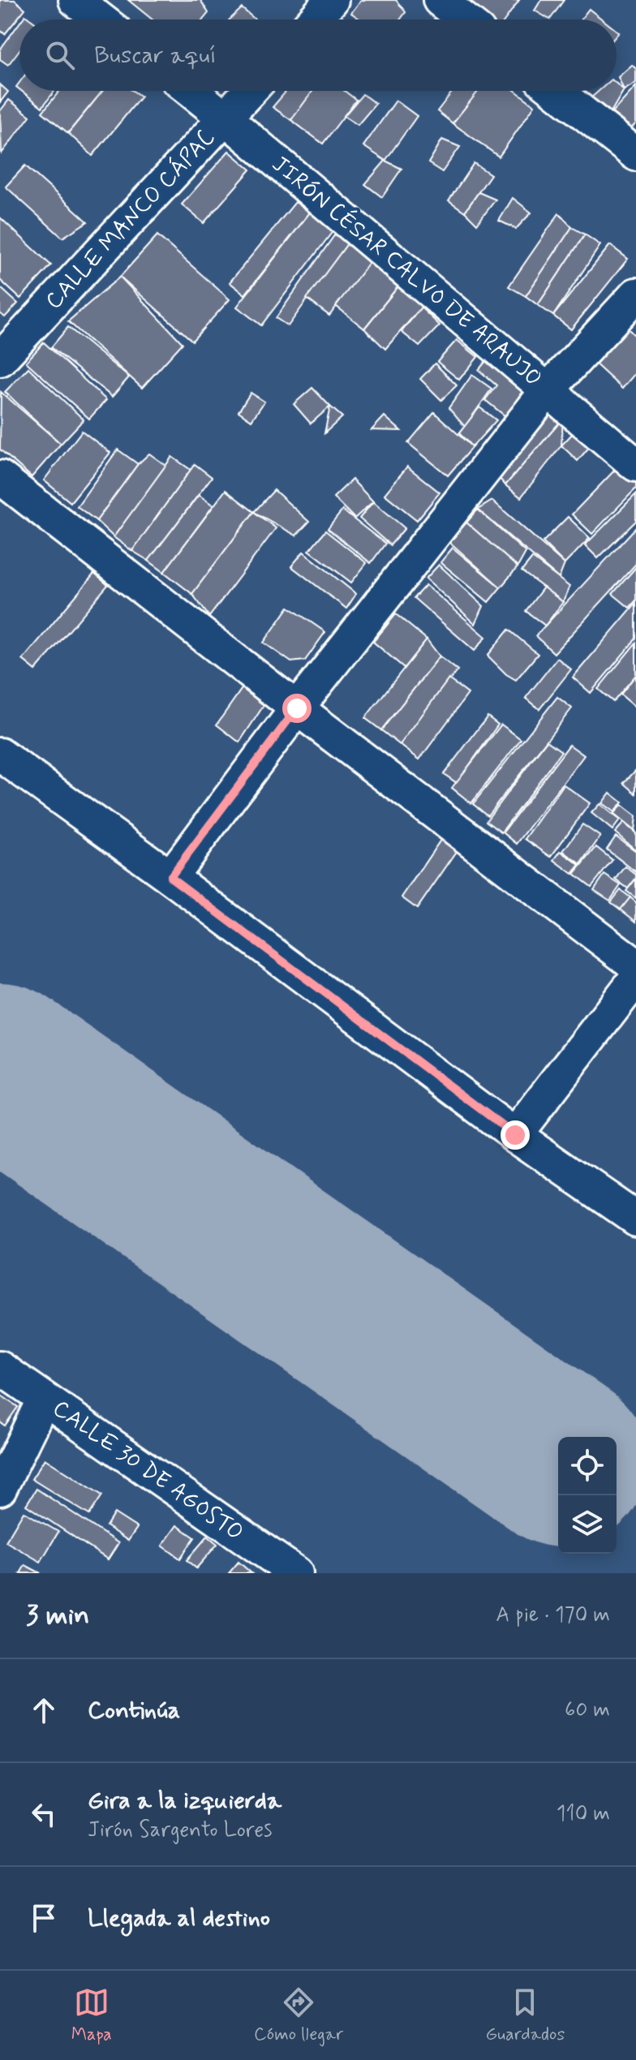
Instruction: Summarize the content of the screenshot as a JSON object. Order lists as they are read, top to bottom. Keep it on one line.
{"streets":{"street":["CALLE MANCO CÁPAC","JIRÓN CÉSAR CALVO DE ARAUJO","CALLE 30 DE AGOSTO"]},"crossings":[["CALLE MANCO CÁPAC","JIRÓN CÉSAR CALVO DE ARAUJO"]],"page":{"search":"Buscar aquí","heading":["3 min","A pie · 170 m"],"list":[["Continúa","60 m"],["Gira a la izquierda","Jirón Sargento Lores","110 m"],"Llegada al destino"],"nav":["Mapa","Cómo llegar","Guardados"]}}
